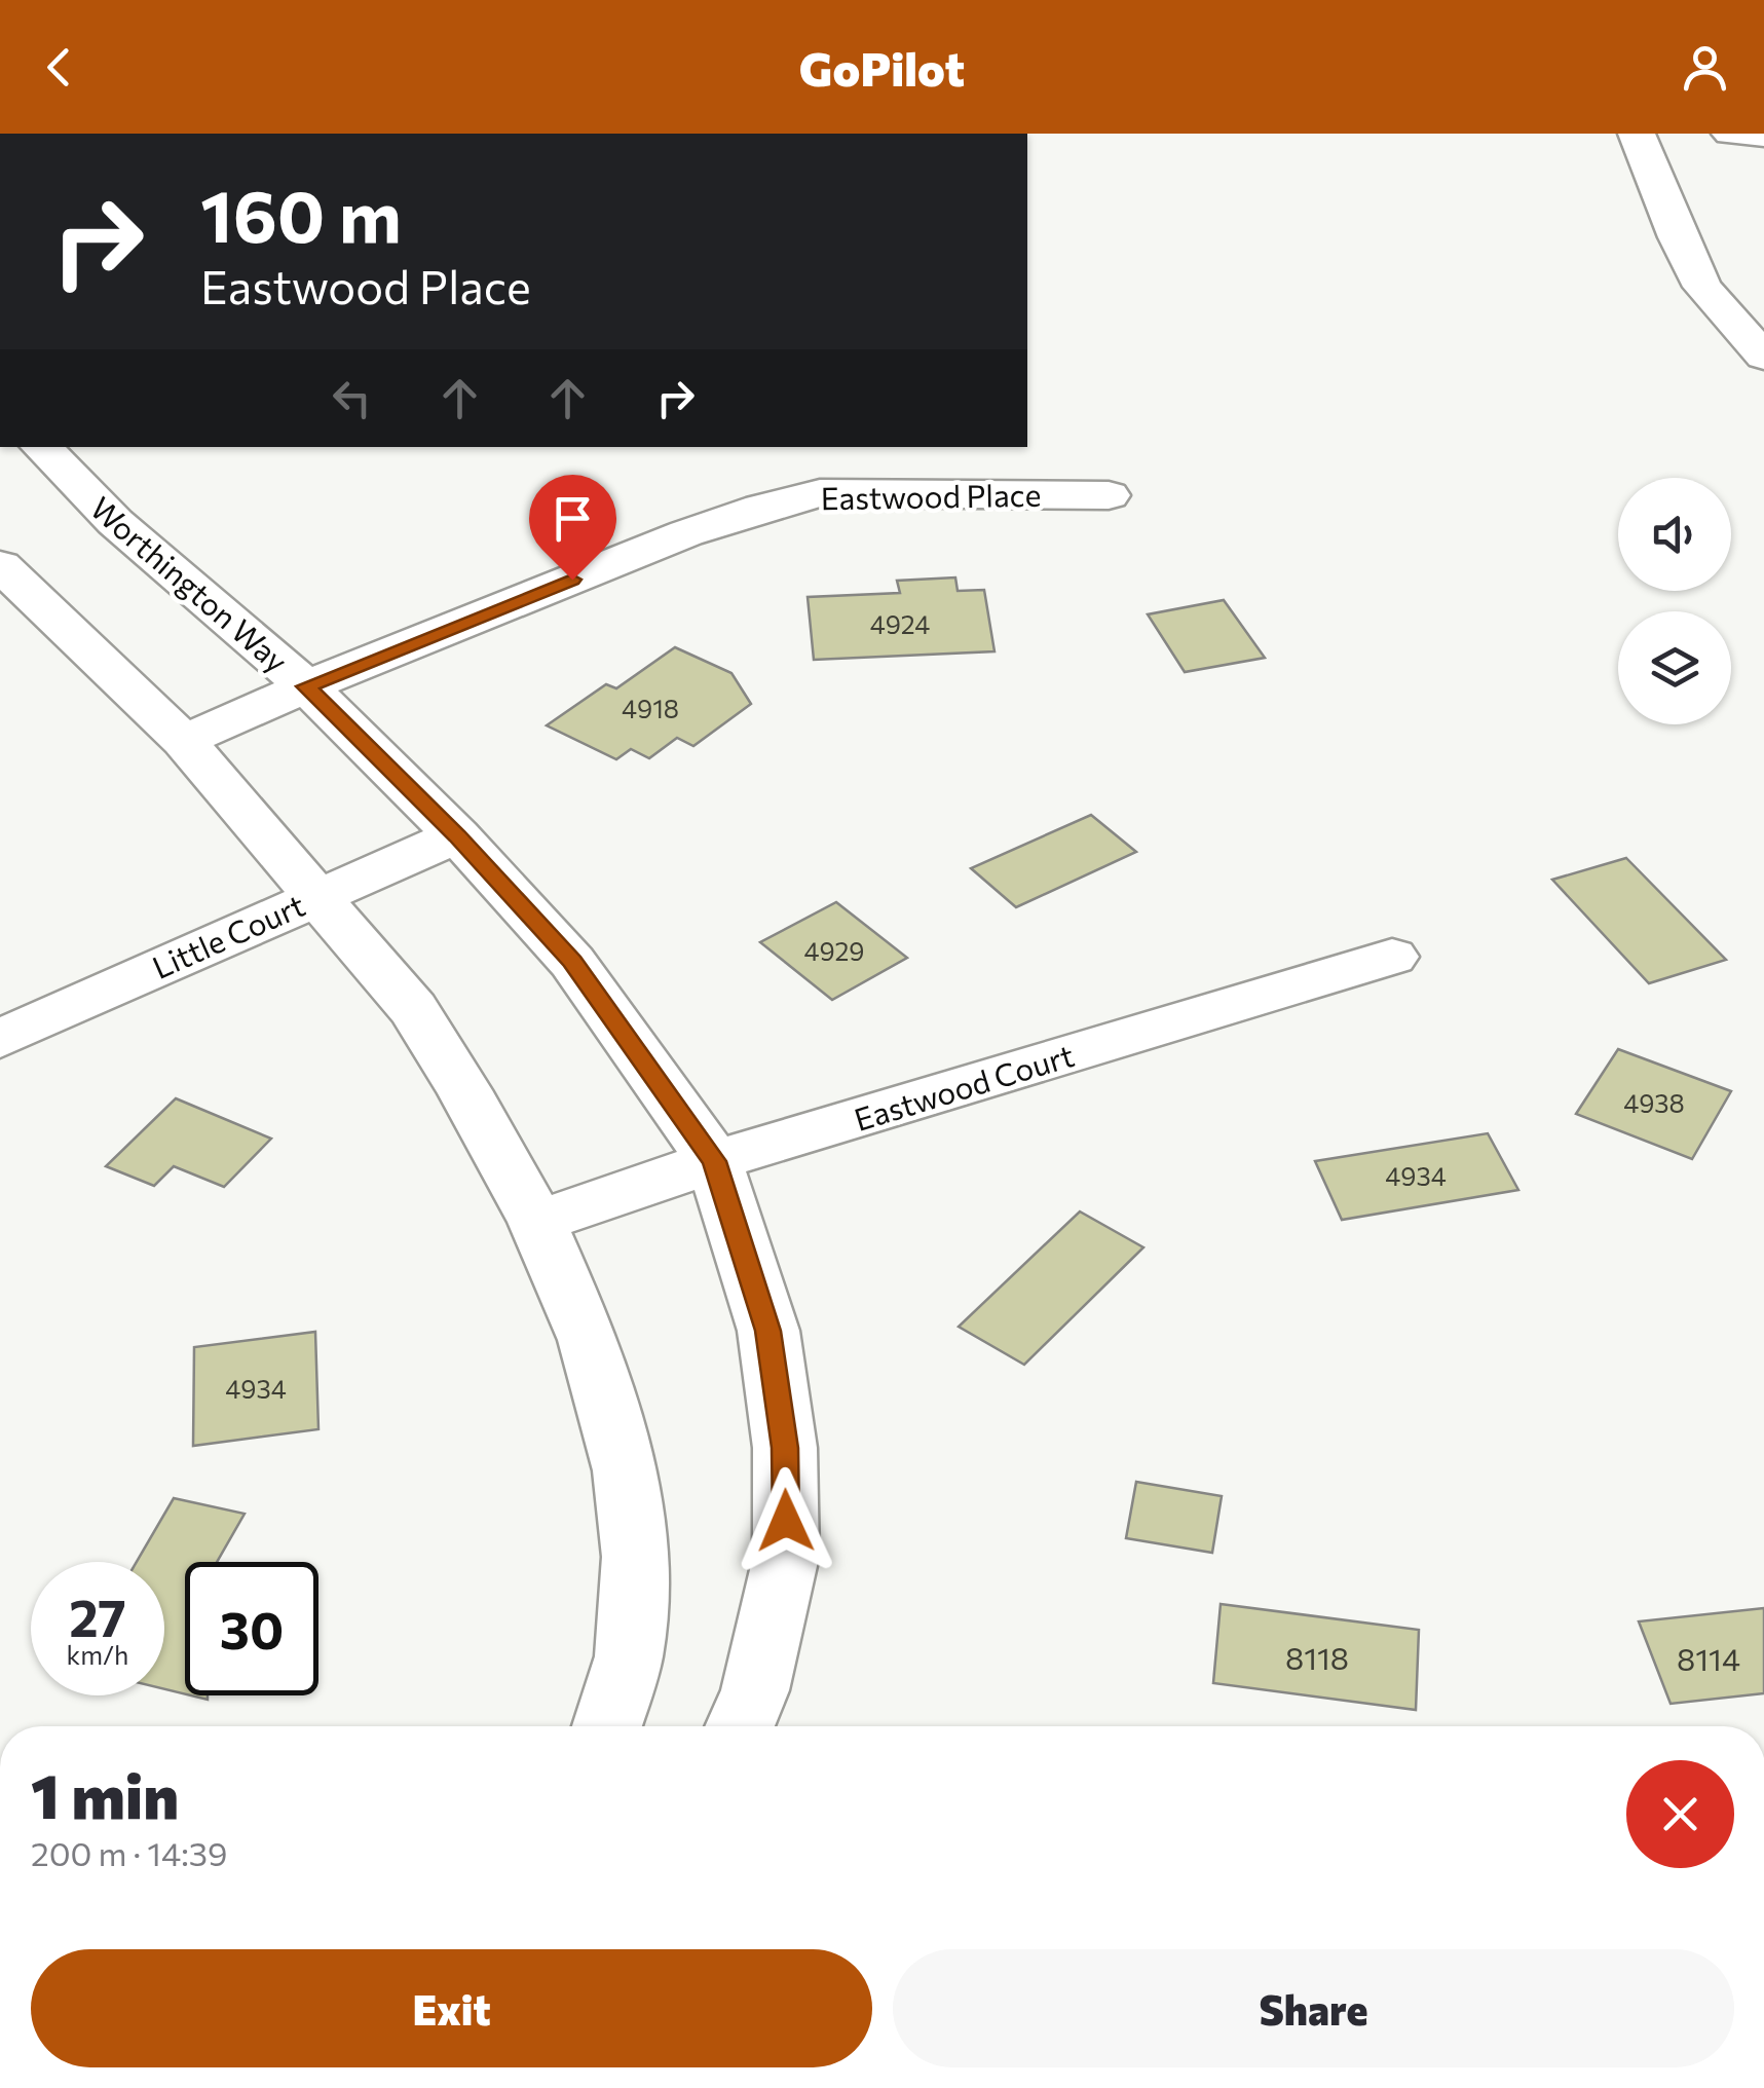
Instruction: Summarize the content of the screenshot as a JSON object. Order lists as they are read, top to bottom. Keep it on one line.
{"streets":{"street":["Eastwood Place","Worthington Way","Little Court","Eastwood Court"]},"crossings":[["Eastwood Place","Worthington Way"],["Worthington Way","Little Court"],["Worthington Way","Eastwood Court"]],"house_numbers":["4924","4918","4929","4938","4934","4934","8118","8114"],"page":{"header":"GoPilot","turn":["160 m","Eastwood Place"],"speed":"27 km/h","limit":"30","heading":["1 min","200 m · 14:39"],"buttons":["Exit","Share"]}}
